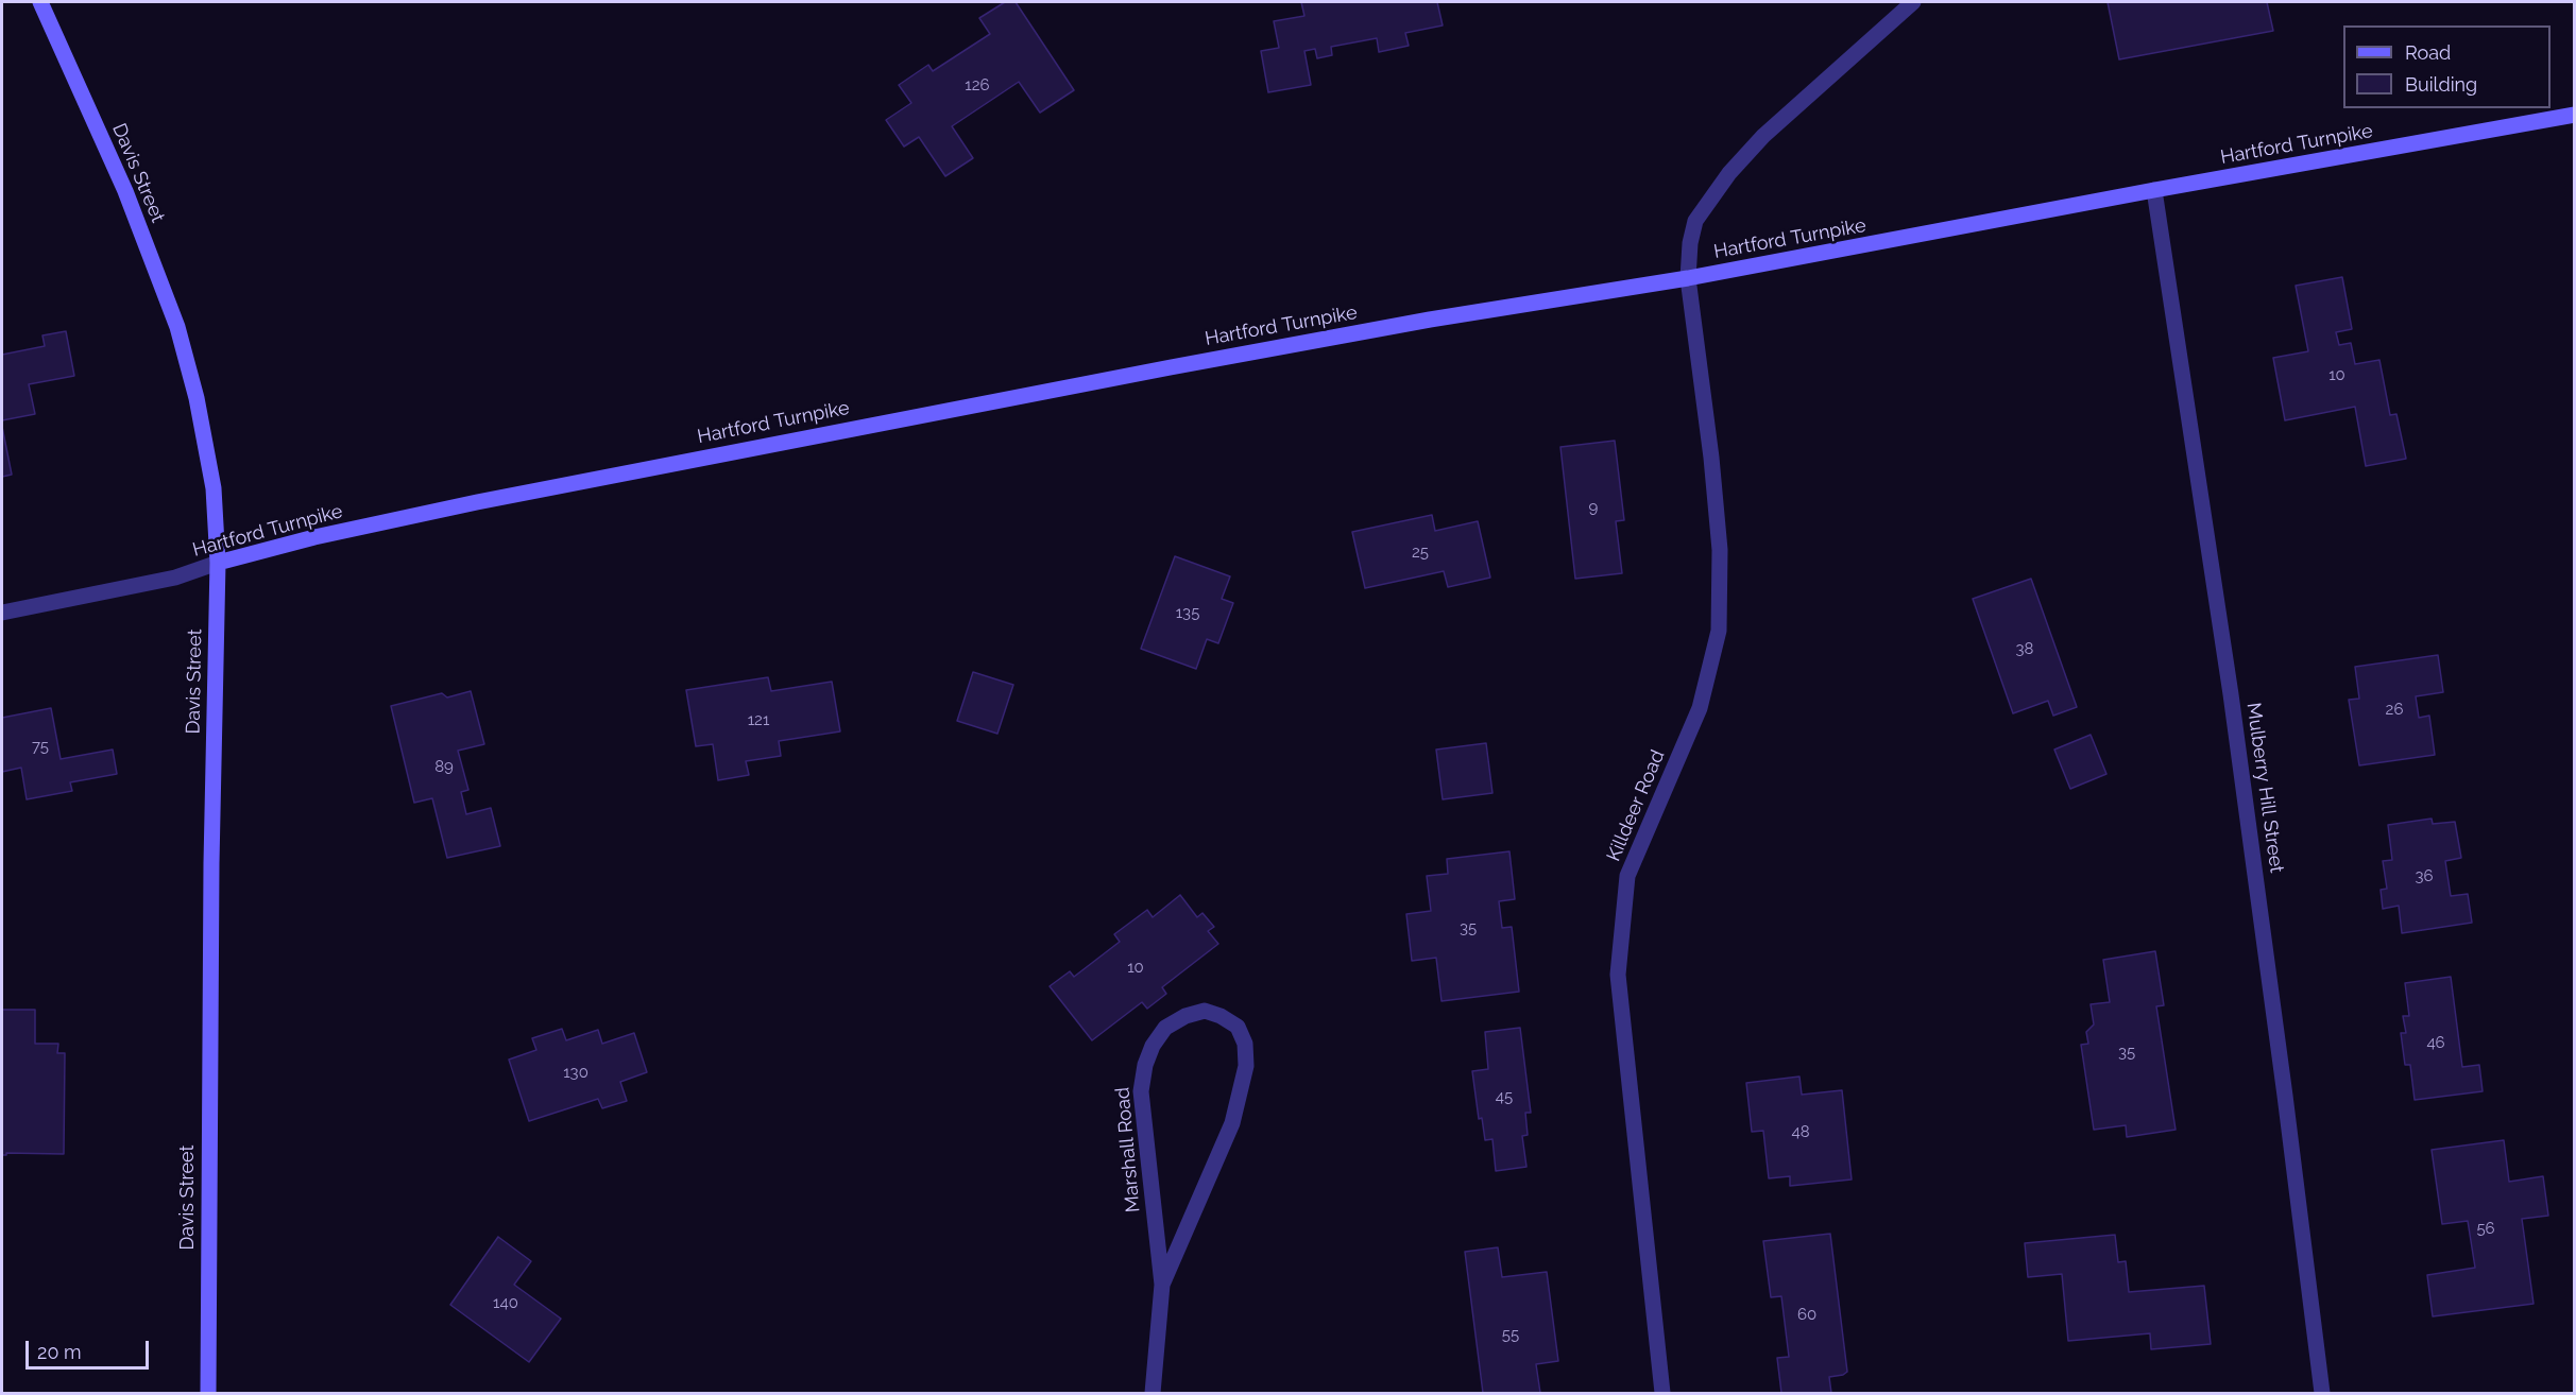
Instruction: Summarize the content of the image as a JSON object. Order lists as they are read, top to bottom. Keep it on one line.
{"streets":{"main road":["Hartford Turnpike","Davis Street"],"street":["Mulberry Hill Street","Killdeer Road","Marshall Road"]},"crossings":[["Hartford Turnpike","Davis Street"],["Hartford Turnpike","Mulberry Hill Street"],["Hartford Turnpike","Killdeer Road"]],"house_numbers":["126","10","9","25","135","38","26","121","75","89","36","35","10","46","35","130","45","48","56","140","60","55"],"legend":["Road","Building"],"scale_bar":"20 m"}
